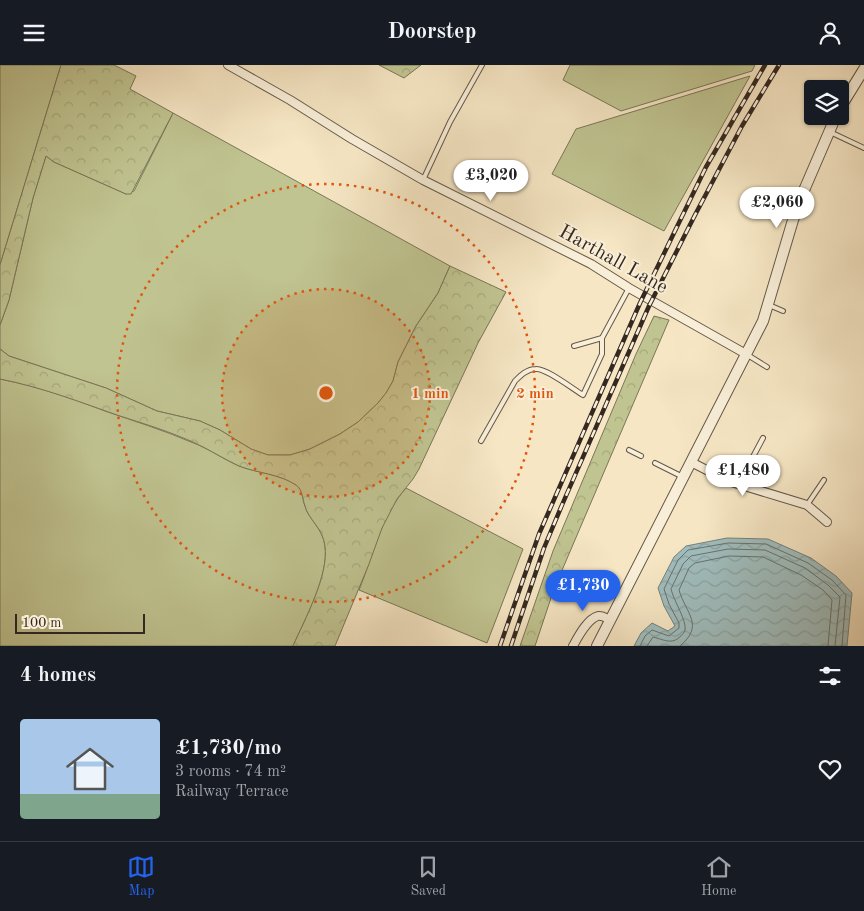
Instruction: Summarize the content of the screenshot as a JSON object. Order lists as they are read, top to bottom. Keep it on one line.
{"streets":{"street":["Harthall Lane"]},"scale_bar":"100 m","page":{"header":"Doorstep","price":["£3,020","£2,060","£1,480","£1,730"],"scale":"100 m","heading":"4 homes","list":[{"name":"£1,730/mo","note":"3 rooms · 74 m² · Railway Terrace"}],"tabs":["Map","Saved","Home"]},"rings":["1 min","2 min"]}
